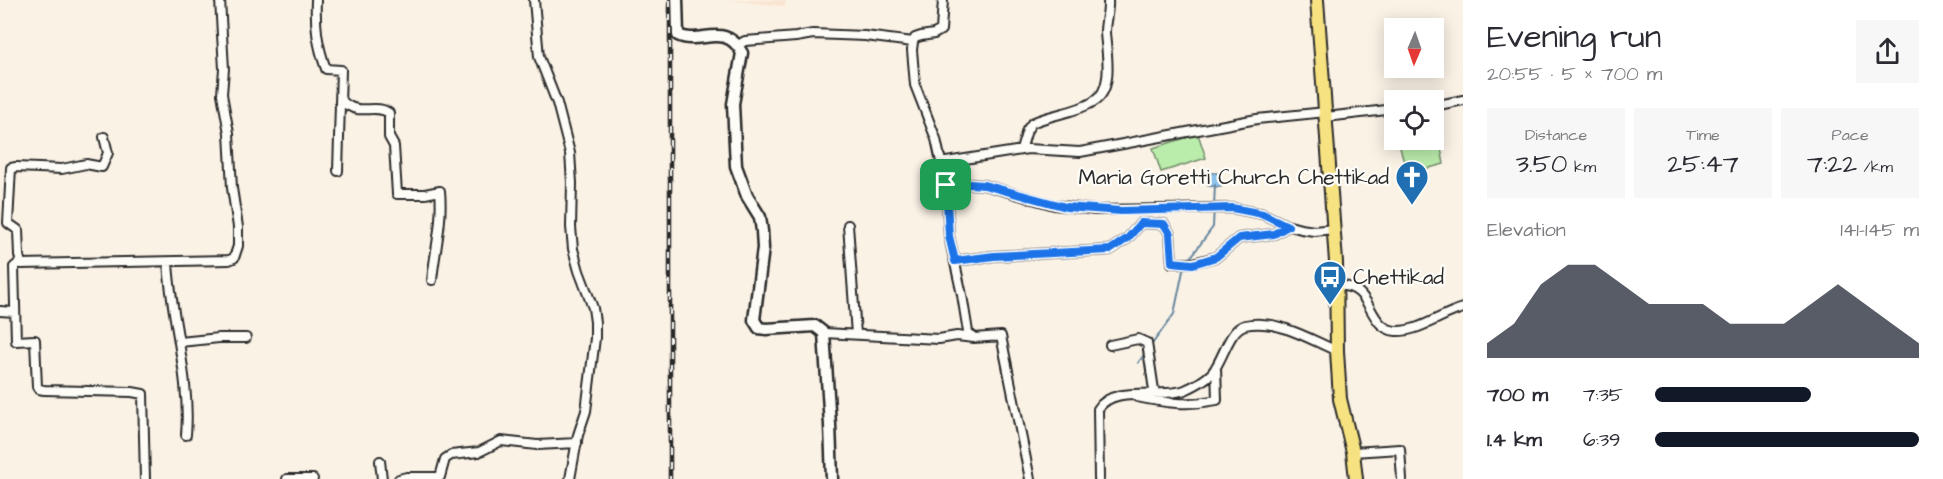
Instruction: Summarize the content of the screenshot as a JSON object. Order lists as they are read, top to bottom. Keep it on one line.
{"places":{"church":["Maria Goretti Church Chettikad"],"bus stop":["Chettikad"]},"north":"bottom","page":{"heading":["Evening run","20:55 · 5 × 700 m"],"stats":[["Distance","3.50 km"],["Time","25:47"],["Pace","7:22 /km"]],"chart":["Elevation","141–145 m"],"list":[{"name":"700 m","note":"7:35"},{"name":"1.4 km","note":"6:39"}]}}
